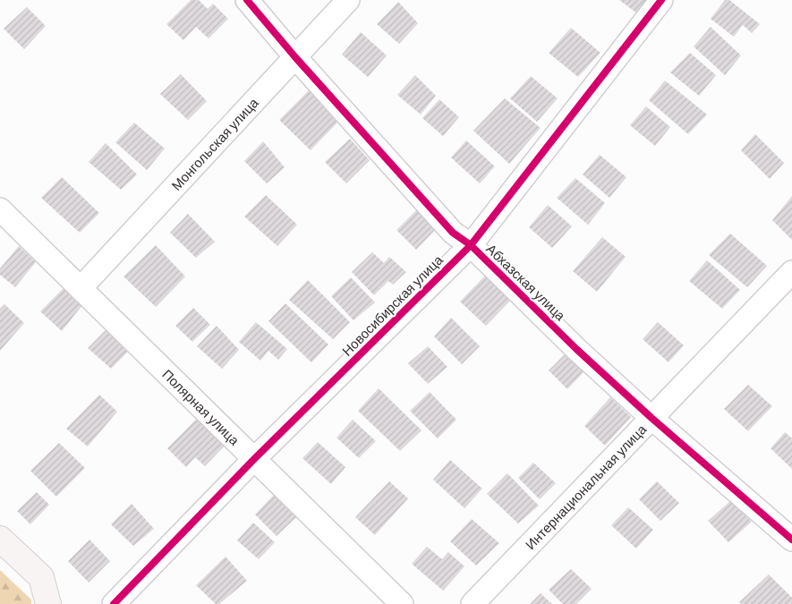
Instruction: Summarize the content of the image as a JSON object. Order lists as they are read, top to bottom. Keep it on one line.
{"streets":{"street":["Монгольская улица","Абхазская улица","Новосибирская улица","Полярная улица","Интернациональная улица"]},"crossings":[["Монгольская улица","Абхазская улица"],["Монгольская улица","Полярная улица"],["Абхазская улица","Новосибирская улица"],["Абхазская улица","Интернациональная улица"],["Новосибирская улица","Полярная улица"]]}
